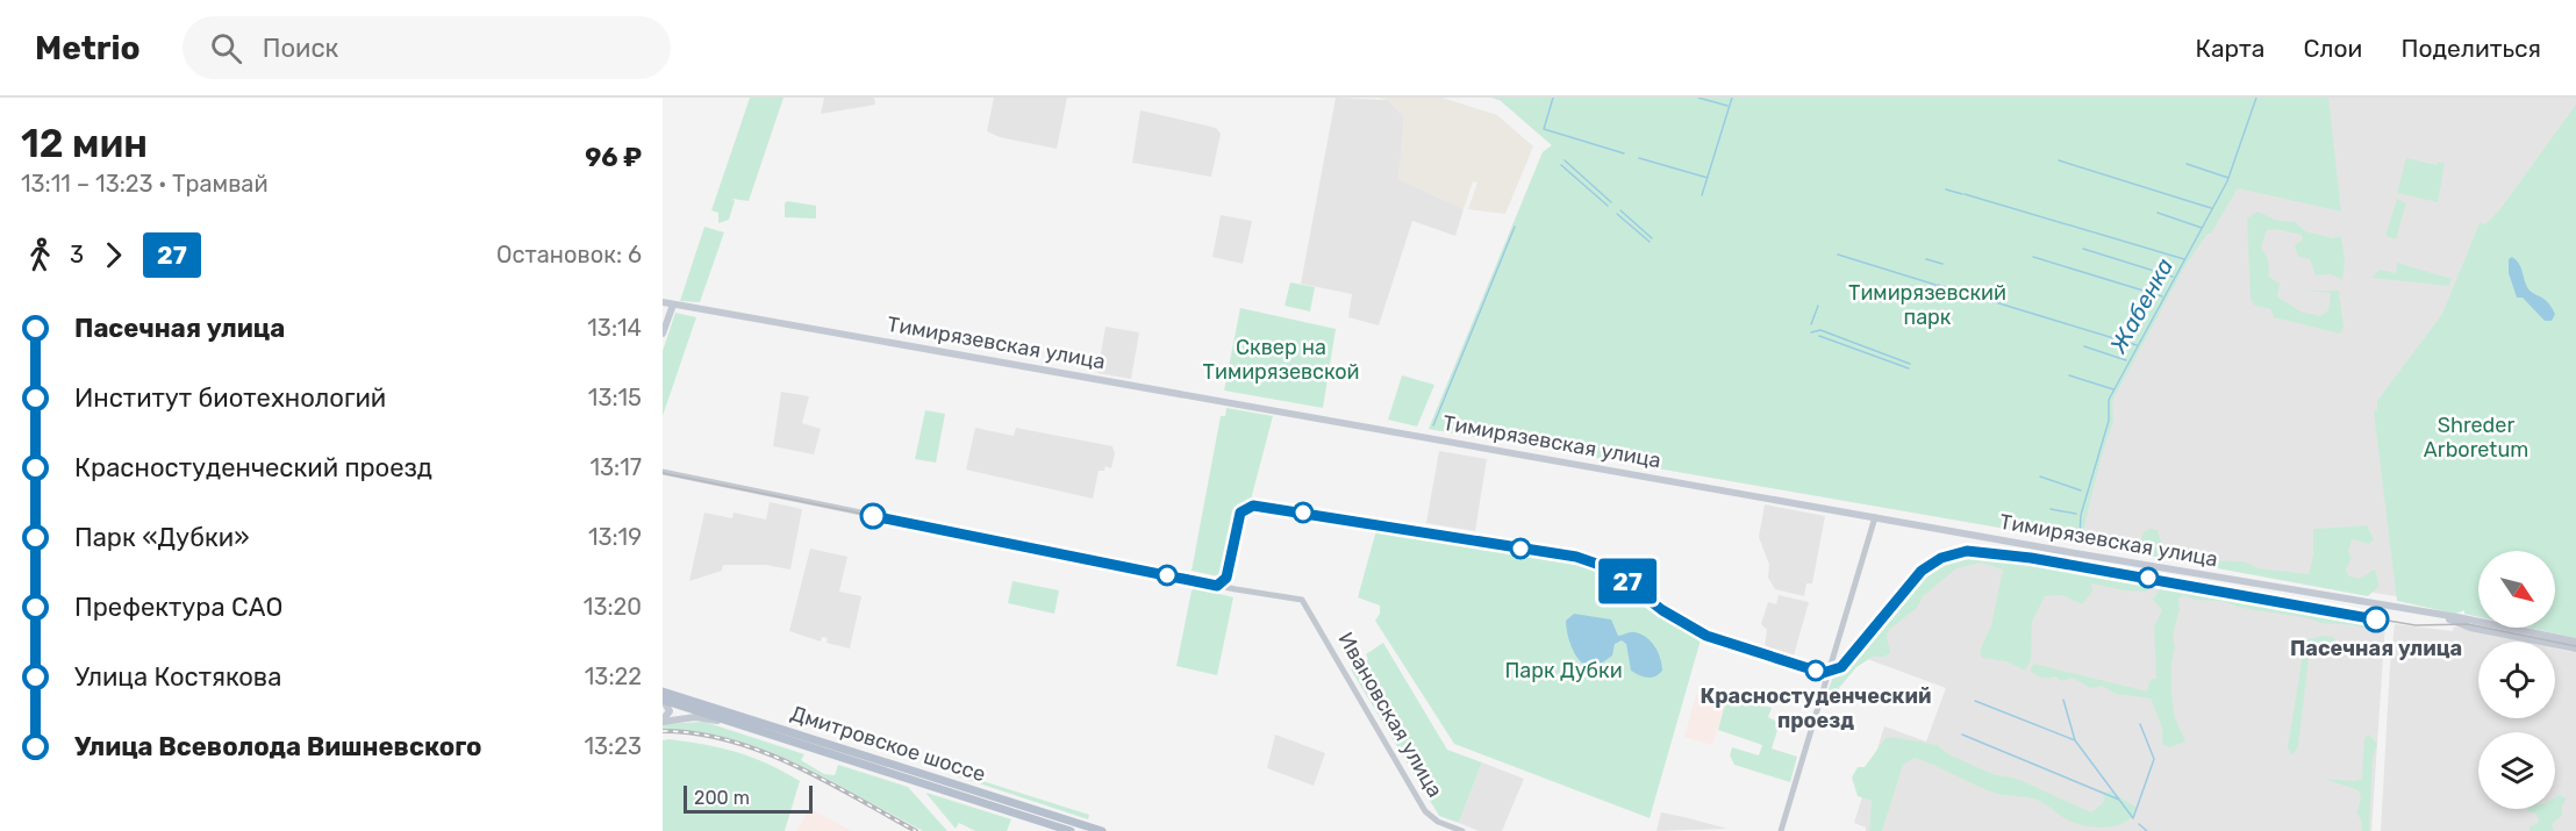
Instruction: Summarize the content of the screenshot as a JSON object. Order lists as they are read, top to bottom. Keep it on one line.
{"streets":{"main road":["Тимирязевская улица","Дмитровское шоссе"],"street":["Ивановская улица"]},"water":["Жабенка"],"parks":["Тимирязевский парк","Сквер на Тимирязевской","Shreder Arboretum","Парк Дубки"],"places":["Пасечная улица","Красностуденческий проезд"],"lines":["tram line 27"],"scale_bar":"200 m","north":"bottom right","page":{"header":"Metrio","search":"Поиск","nav":["Карта","Слои","Поделиться"],"heading":["12 мин","13:11 – 13:23 · Трамвай","96 ₽"],"on_map":"27","legs":["3","27","Остановок: 6"],"list":[{"name":"Пасечная улица","value":"13:14"},{"name":"Институт биотехнологий","value":"13:15"},{"name":"Красностуденческий проезд","value":"13:17"},{"name":"Парк «Дубки»","value":"13:19"},{"name":"Префектура САО","value":"13:20"},{"name":"Улица Костякова","value":"13:22"},{"name":"Улица Всеволода Вишневского","value":"13:23"}],"scale":"200 m"}}
